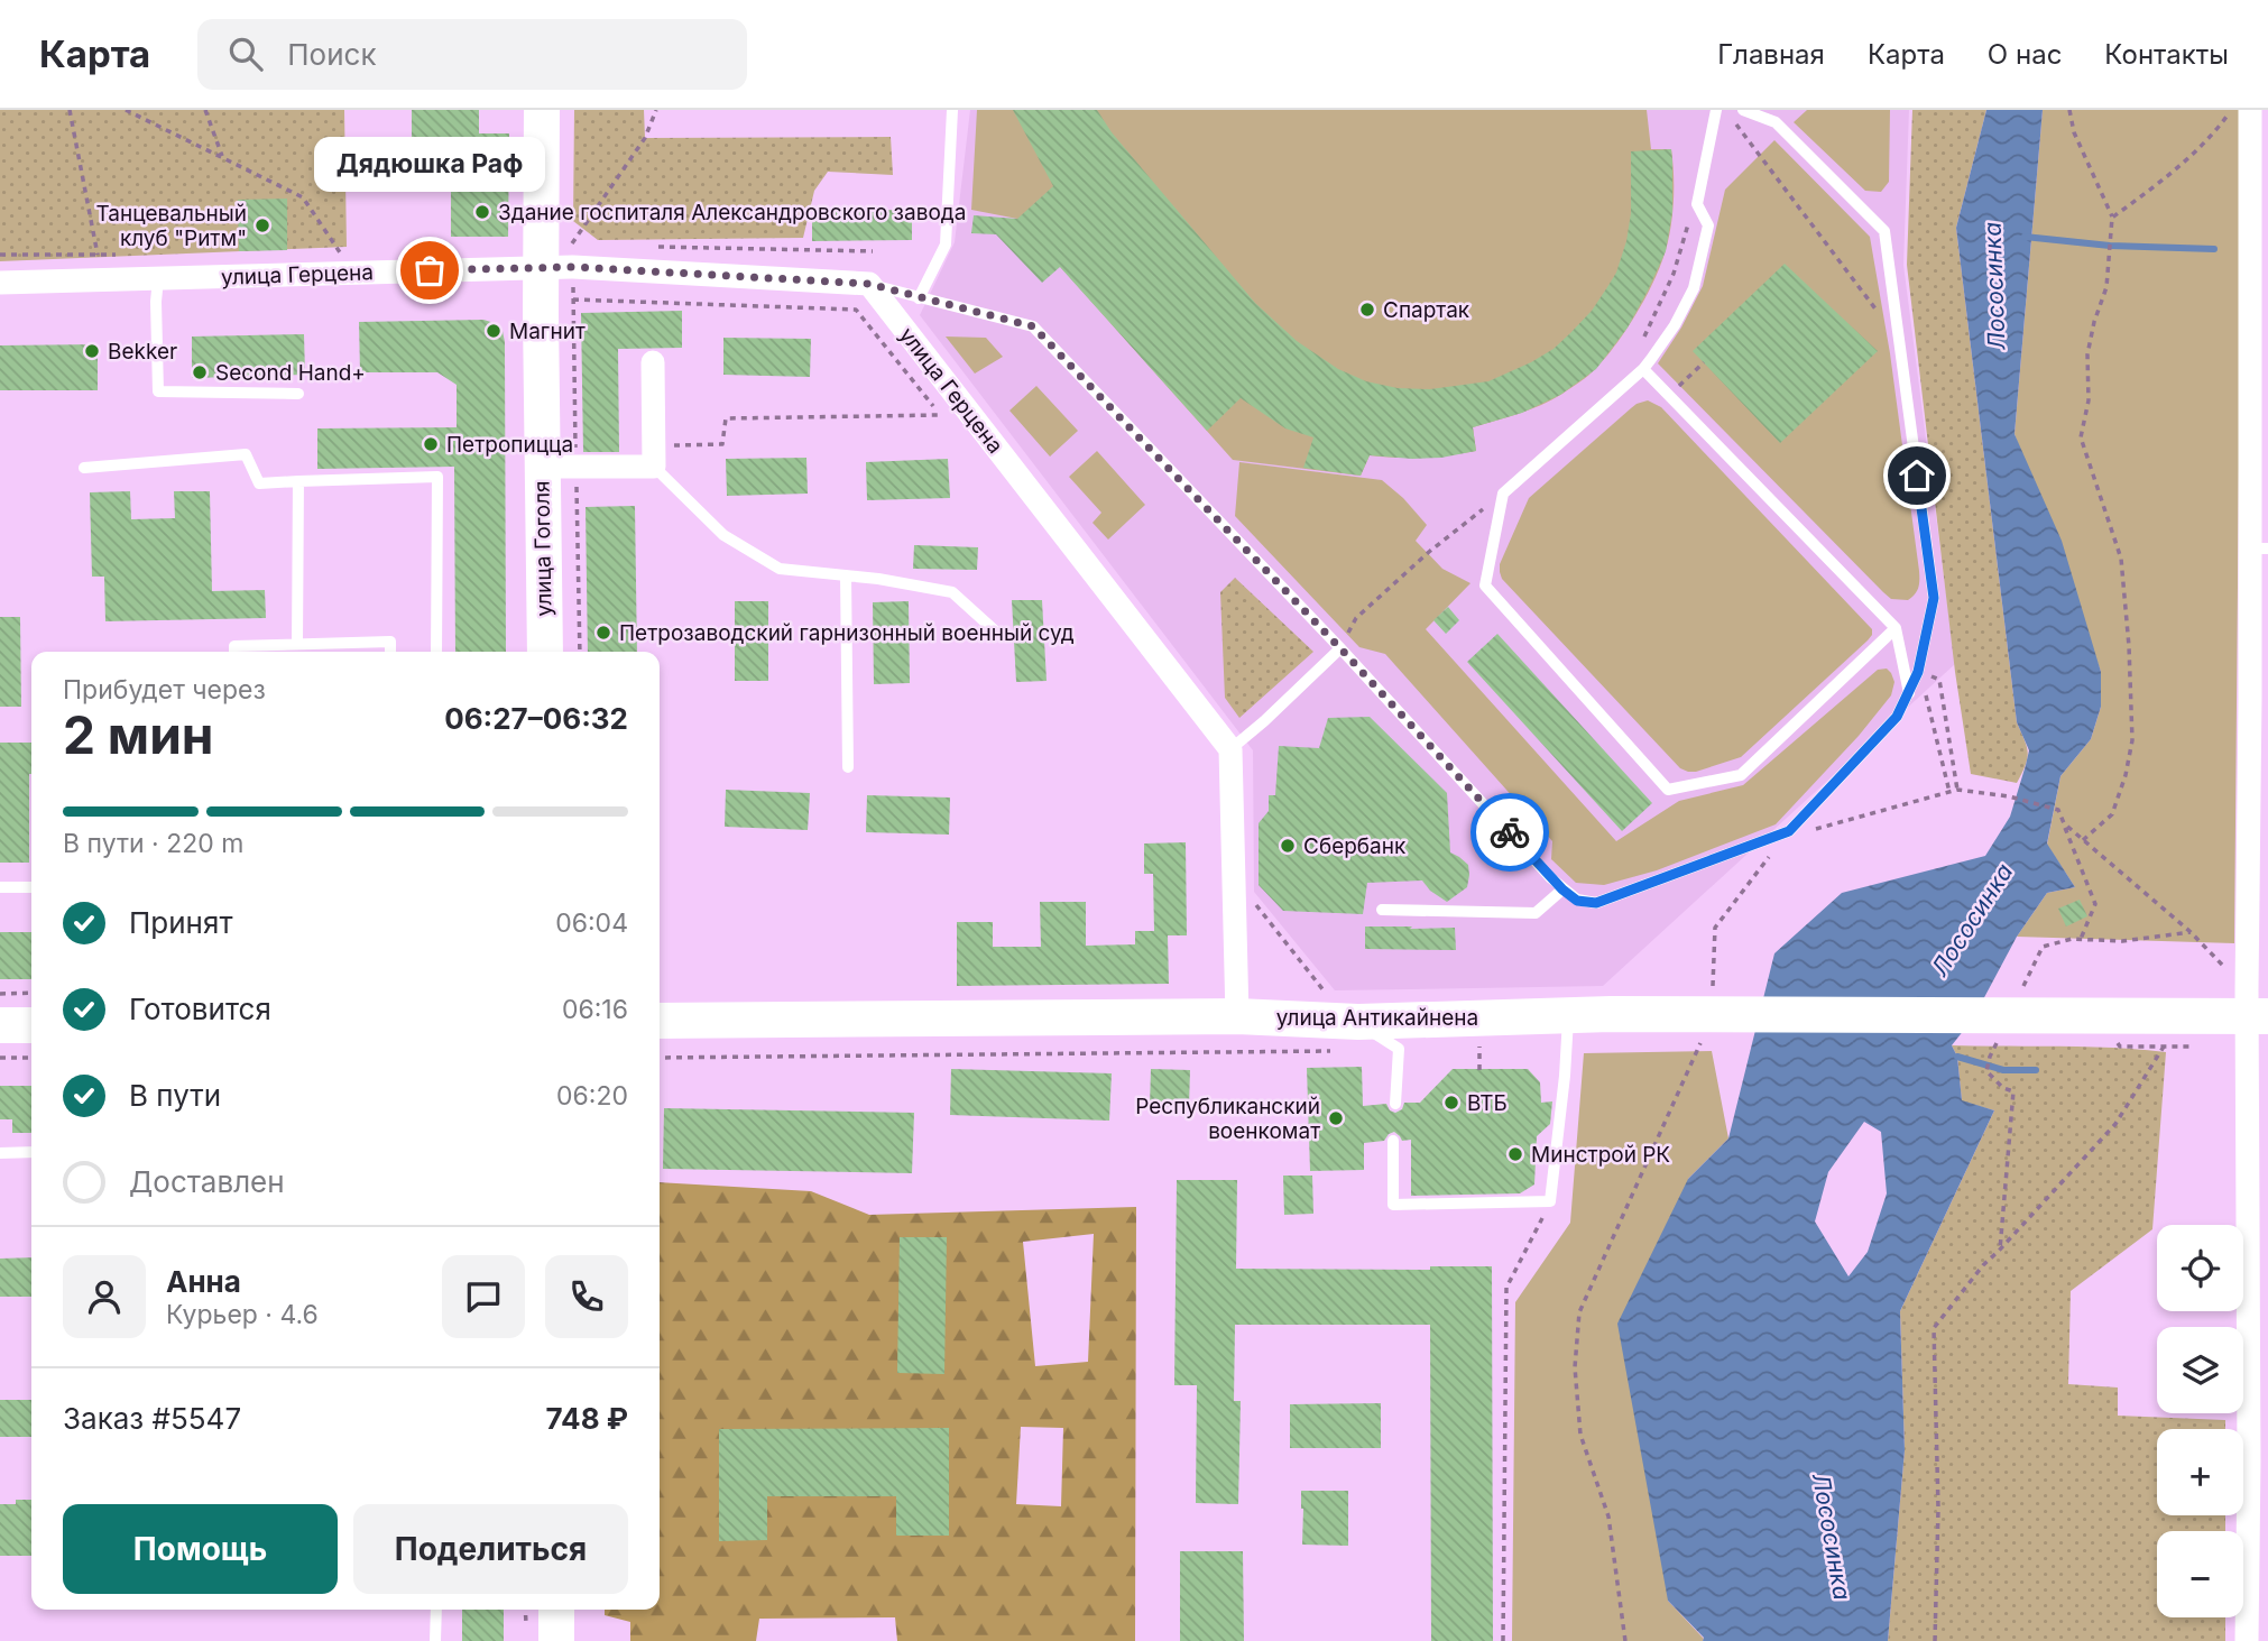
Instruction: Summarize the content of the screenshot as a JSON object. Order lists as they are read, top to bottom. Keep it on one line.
{"streets":{"main road":["улица Гоголя","улица Антикайнена"],"street":["улица Герцена"]},"crossings":[["улица Герцена","улица Гоголя"]],"water":["Лососинка"],"places":["Здание госпиталя Александровского завода","Танцевальный клуб \"Ритм\"","Дядюшка Раф","Спартак","Магнит","Bekker","Second Hand+","Петропицца","Петрозаводский гарнизонный военный суд","Сбербанк","ВТБ","Республиканский военкомат","Минстрой РК"],"page":{"header":"Карта","search":"Поиск","nav":["Главная","Карта","О нас","Контакты"],"bubble":"Дядюшка Раф","heading":["2 мин","Прибудет через","06:27–06:32"],"panel":["Анна","Курьер · 4.6","Заказ #5547","748 ₽"],"bar":"В пути · 220 m","list":[["Принят","06:04"],["Готовится","06:16"],["В пути","06:20"],"Доставлен"],"map_buttons":["+","−"],"buttons":["Помощь","Поделиться"]}}
